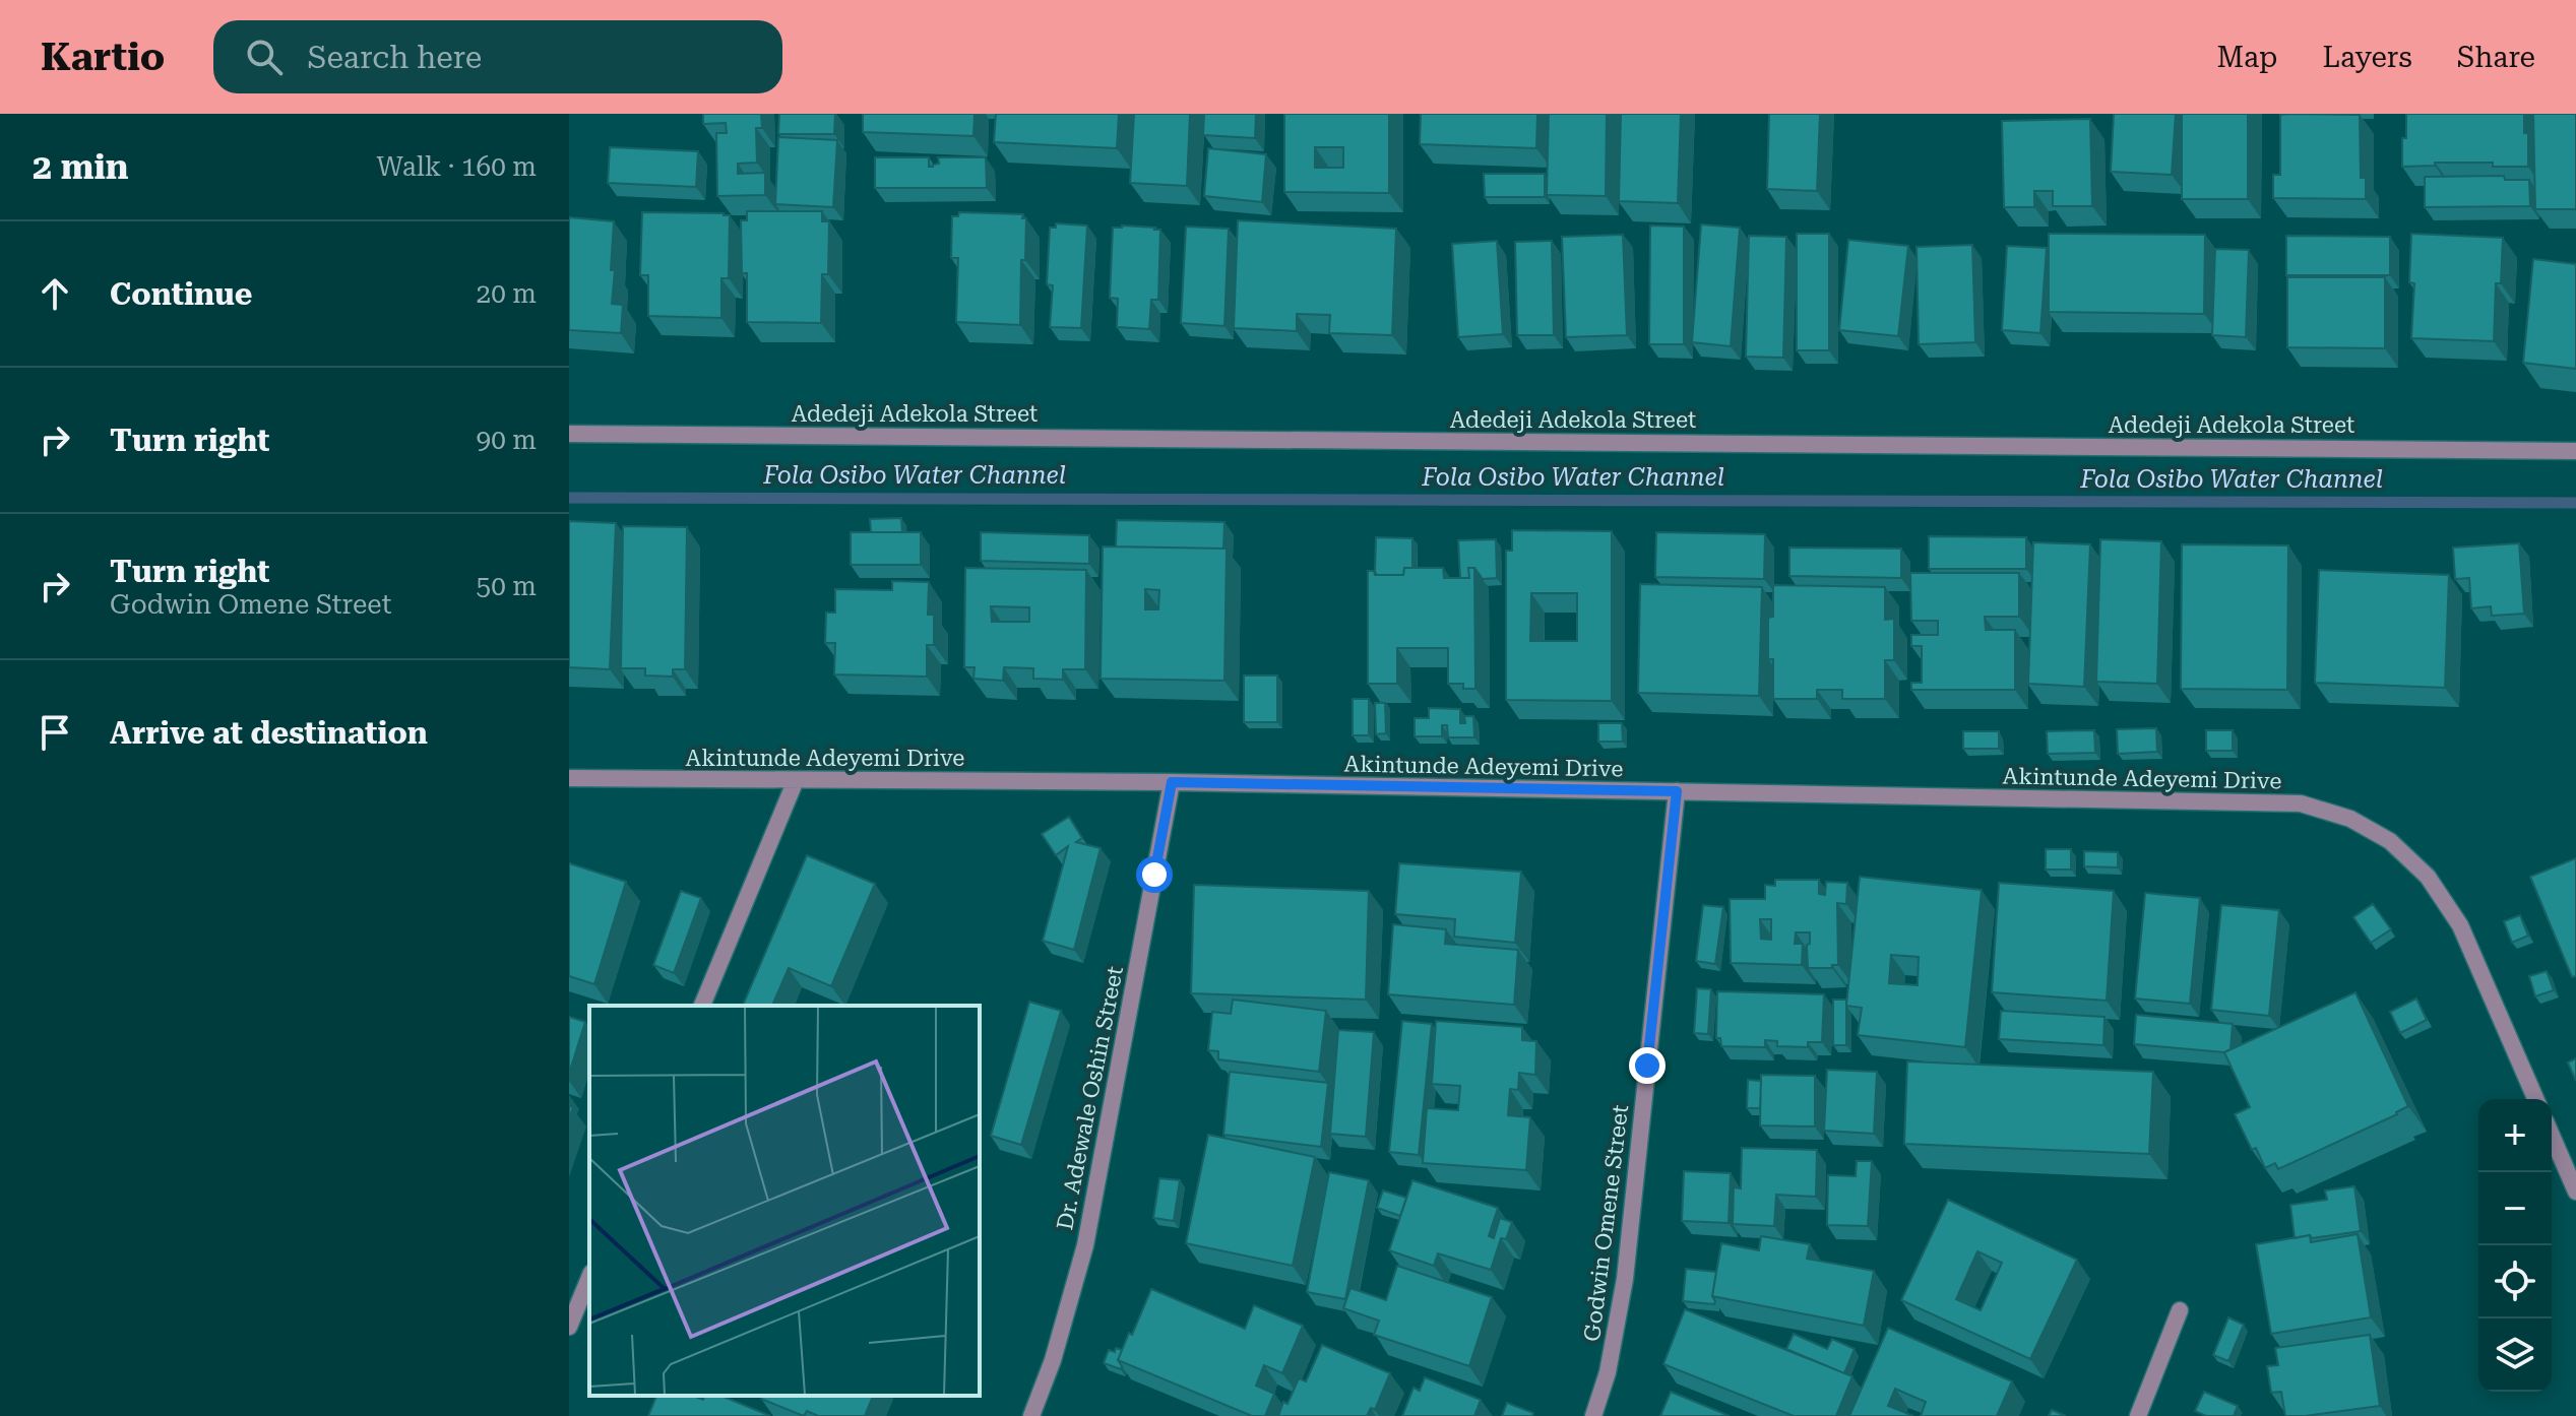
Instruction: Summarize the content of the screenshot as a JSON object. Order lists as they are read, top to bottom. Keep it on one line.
{"streets":{"street":["Adedeji Adekola Street","Akintunde Adeyemi Drive","Dr. Adewale Oshin Street","Godwin Omene Street"]},"crossings":[["Akintunde Adeyemi Drive","Dr. Adewale Oshin Street"],["Akintunde Adeyemi Drive","Godwin Omene Street"]],"water":["Fola Osibo Water Channel"],"page":{"header":"Kartio","search":"Search here","nav":["Map","Layers","Share"],"heading":["2 min","Walk · 160 m"],"list":[["Continue","20 m"],["Turn right","90 m"],["Turn right","Godwin Omene Street","50 m"],"Arrive at destination"],"map_buttons":["+","−"]}}
